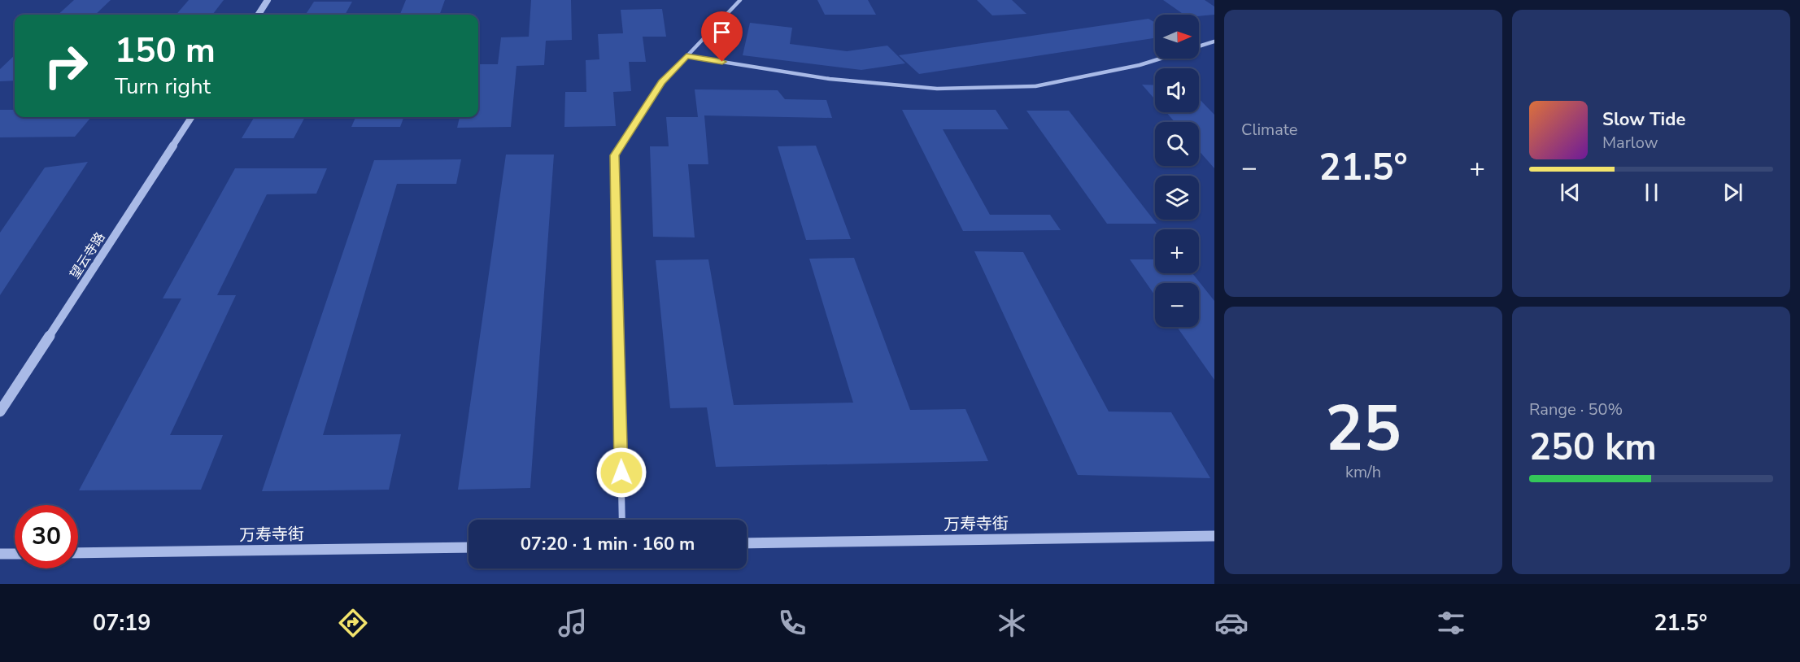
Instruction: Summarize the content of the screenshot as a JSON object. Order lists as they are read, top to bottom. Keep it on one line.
{"streets":{"street":["望云寺路","万寿寺街"]},"north":"right","page":{"tile":["Climate",["25","km/h"],["Range · 50%","250 km"]],"map_buttons":["+","−"],"turn":["150 m","Turn right"],"song":["Slow Tide","Marlow"],"heat":["−","21.5°","+"],"limit":"30","trip":"07:20 · 1 min · 160 m","tabs":["07:19","21.5°"]}}
